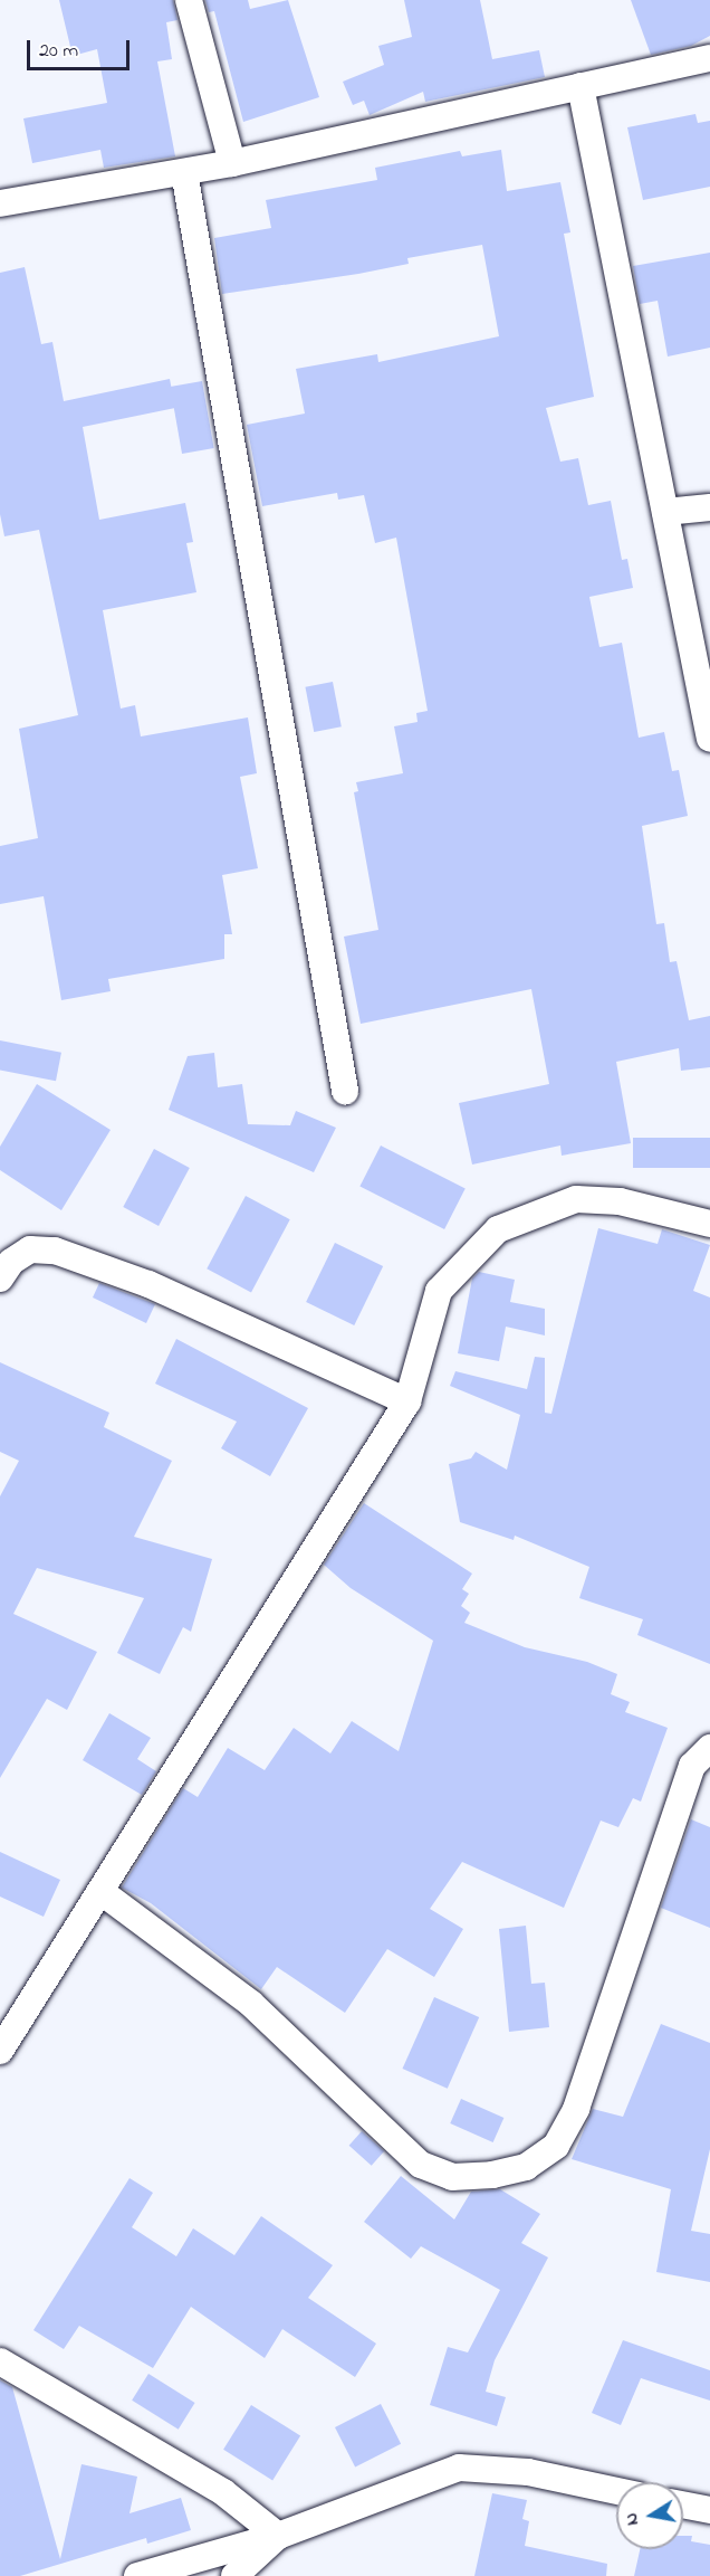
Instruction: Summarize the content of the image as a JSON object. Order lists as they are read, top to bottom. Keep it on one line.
{"scale_bar":"20 m","north":"left"}
